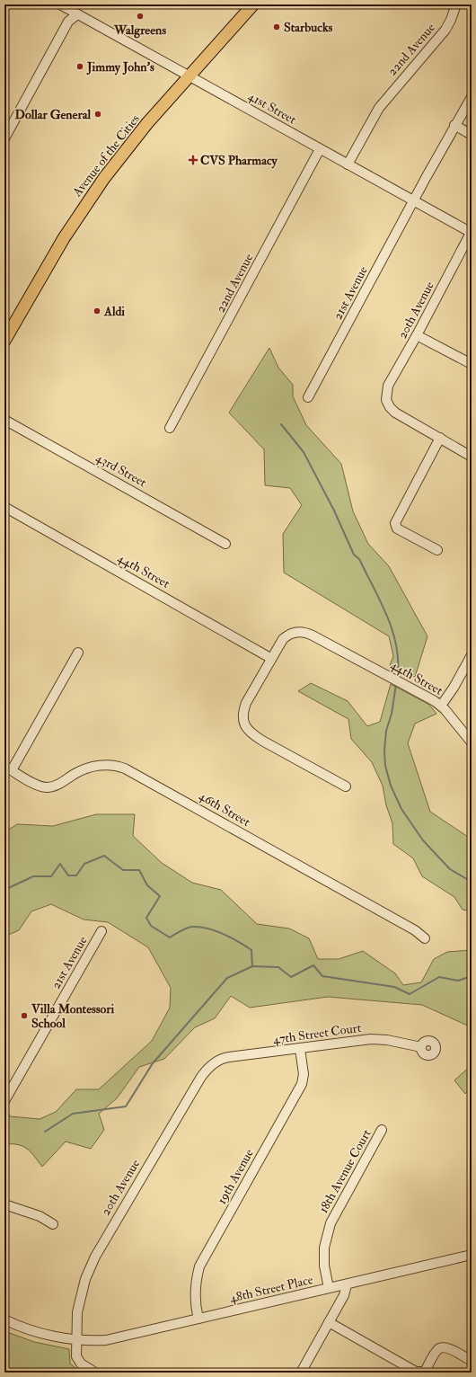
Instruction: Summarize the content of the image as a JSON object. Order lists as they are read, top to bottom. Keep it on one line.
{"streets":{"main road":["Avenue of the Cities"],"street":["22nd Avenue","41st Street","21st Avenue","20th Avenue","43rd Street","44th Street","46th Street","47th Street Court","18th Avenue Court","19th Avenue","48th Street Place"]},"crossings":[["22nd Avenue","41st Street"],["41st Street","Avenue of the Cities"],["41st Street","21st Avenue"],["41st Street","20th Avenue"],["20th Avenue","47th Street Court"],["20th Avenue","48th Street Place"],["47th Street Court","19th Avenue"],["18th Avenue Court","48th Street Place"],["19th Avenue","48th Street Place"]],"places":{"other":["Walgreens","Starbucks","Jimmy John's","Dollar General","Aldi","Villa Montessori School"],"health":["CVS Pharmacy"]}}
